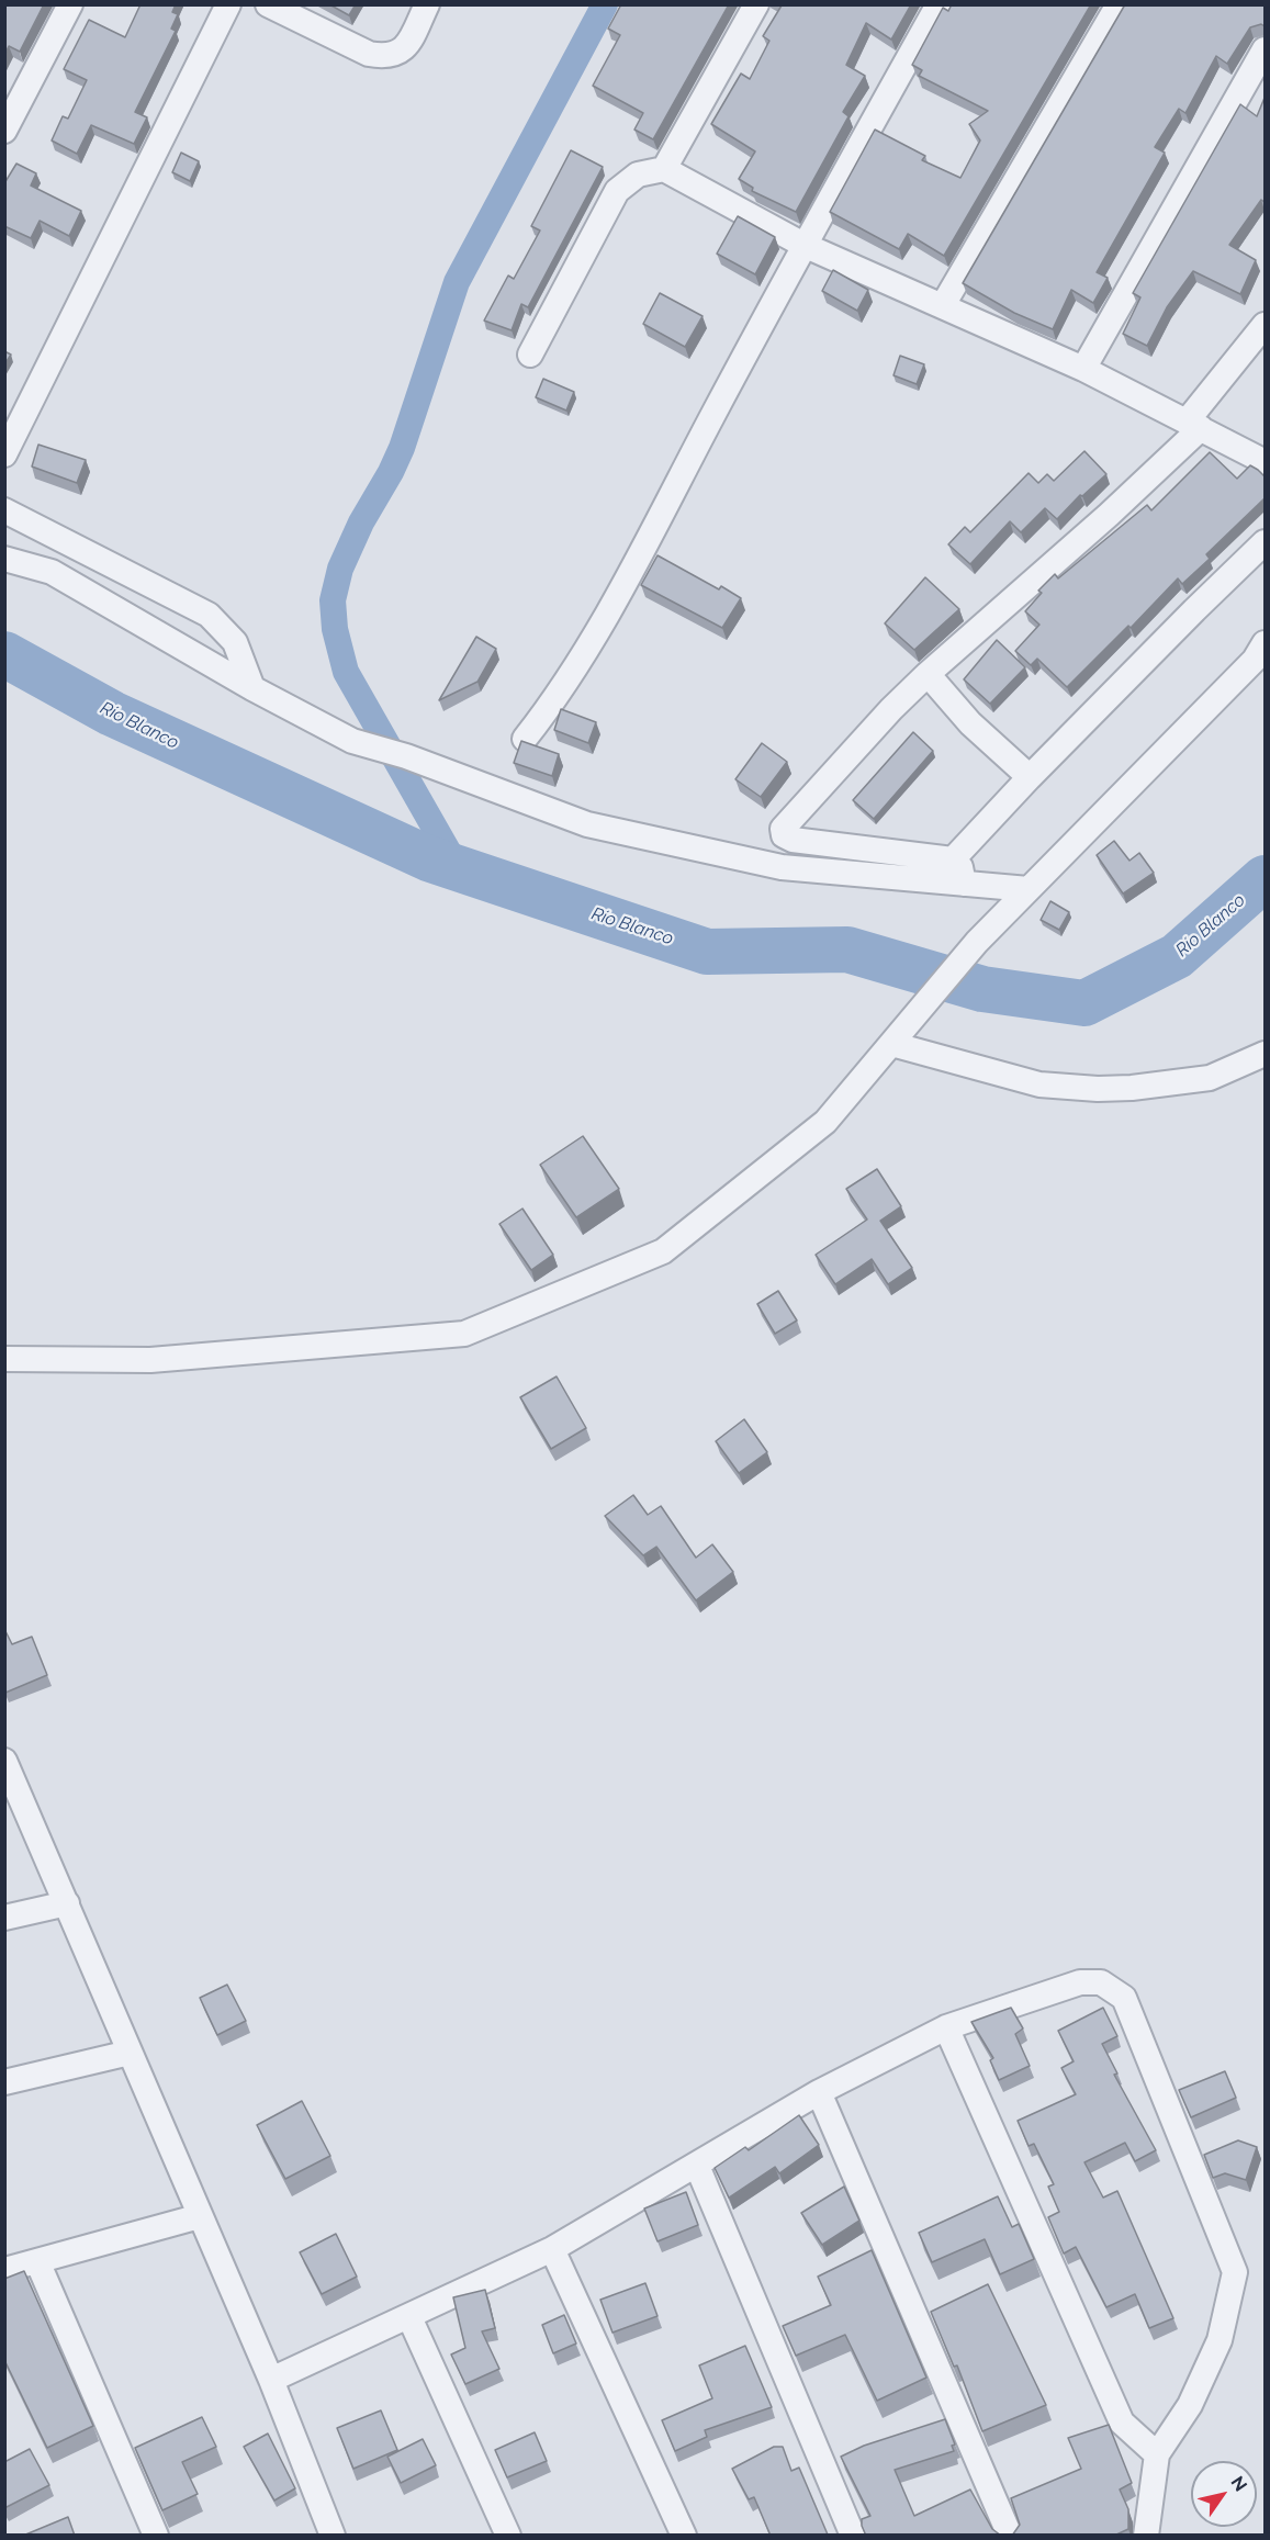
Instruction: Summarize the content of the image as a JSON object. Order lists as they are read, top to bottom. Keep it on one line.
{"water":["Río Blanco"],"north":"top right"}
